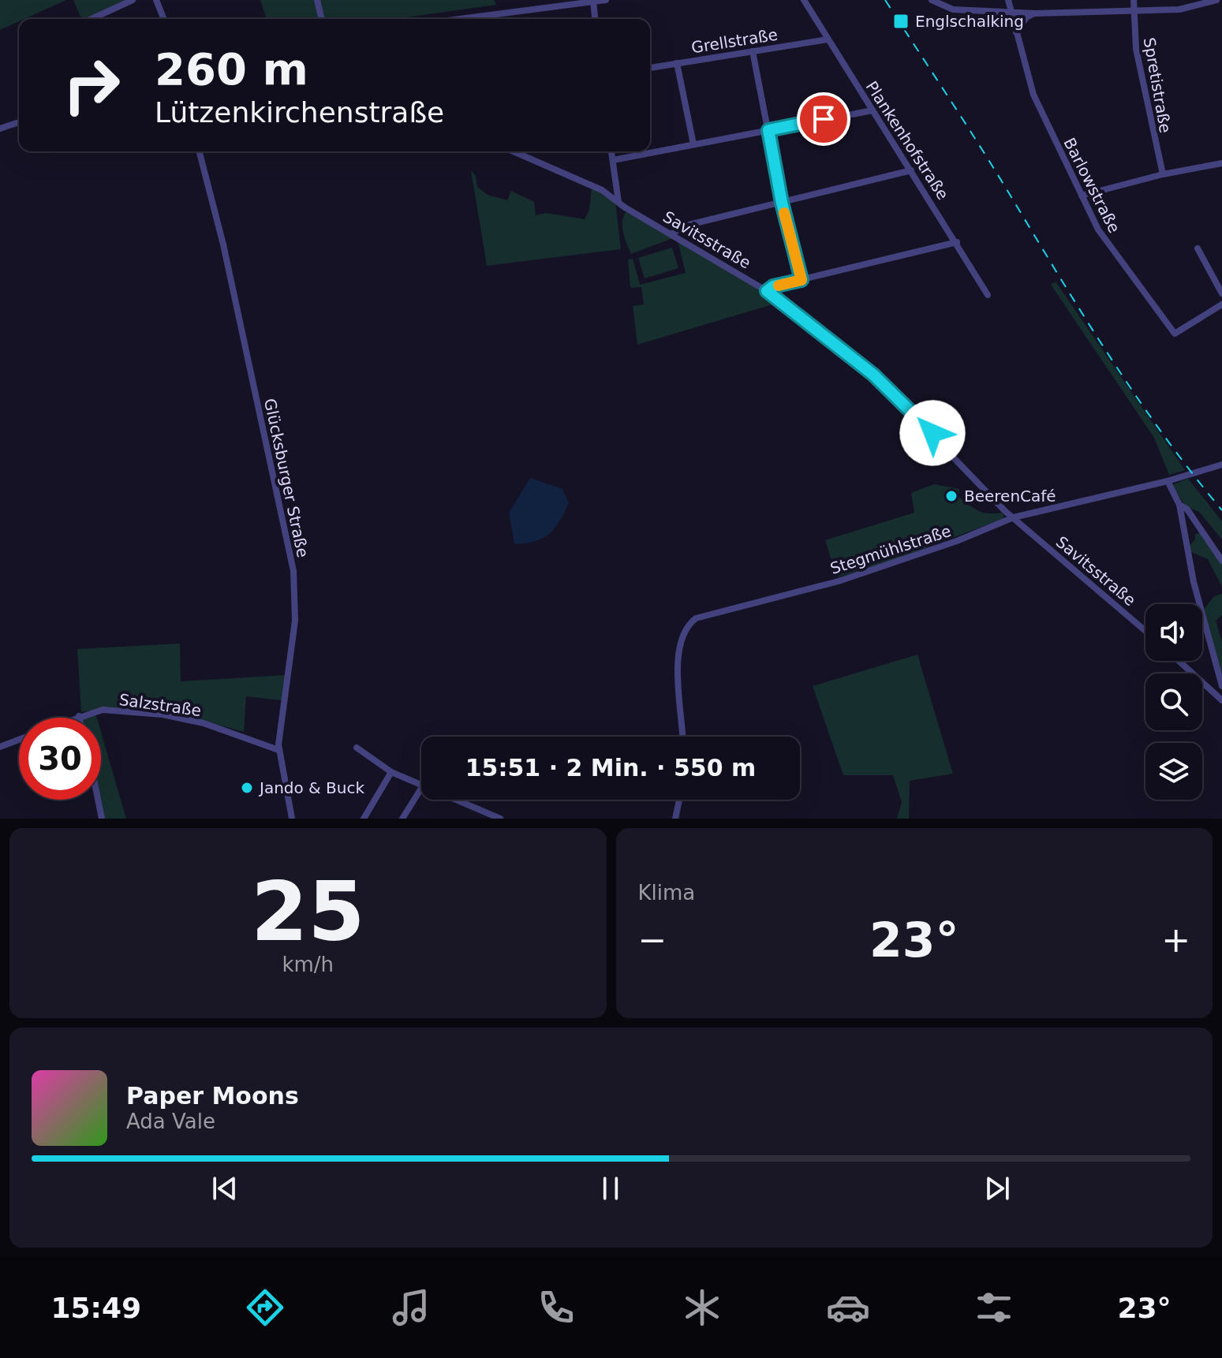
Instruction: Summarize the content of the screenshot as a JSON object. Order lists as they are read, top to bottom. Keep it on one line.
{"streets":{"street":["Grellstraße","Spretistraße","Plankenhofstraße","Barlowstraße","Savitsstraße","Glücksburger Straße","Stegmühlstraße","Salzstraße"]},"crossings":[["Grellstraße","Plankenhofstraße"],["Savitsstraße","Stegmühlstraße"],["Glücksburger Straße","Salzstraße"]],"places":{"transit":["Englschalking"],"other":["BeerenCafé","Jando & Buck"]},"page":{"turn":["260 m","Lützenkirchenstraße"],"limit":"30","trip":"15:51 · 2 Min. · 550 m","tile":[["25","km/h"],"Klima"],"heat":["−","23°","+"],"song":["Paper Moons","Ada Vale"],"tabs":["15:49","23°"]}}
